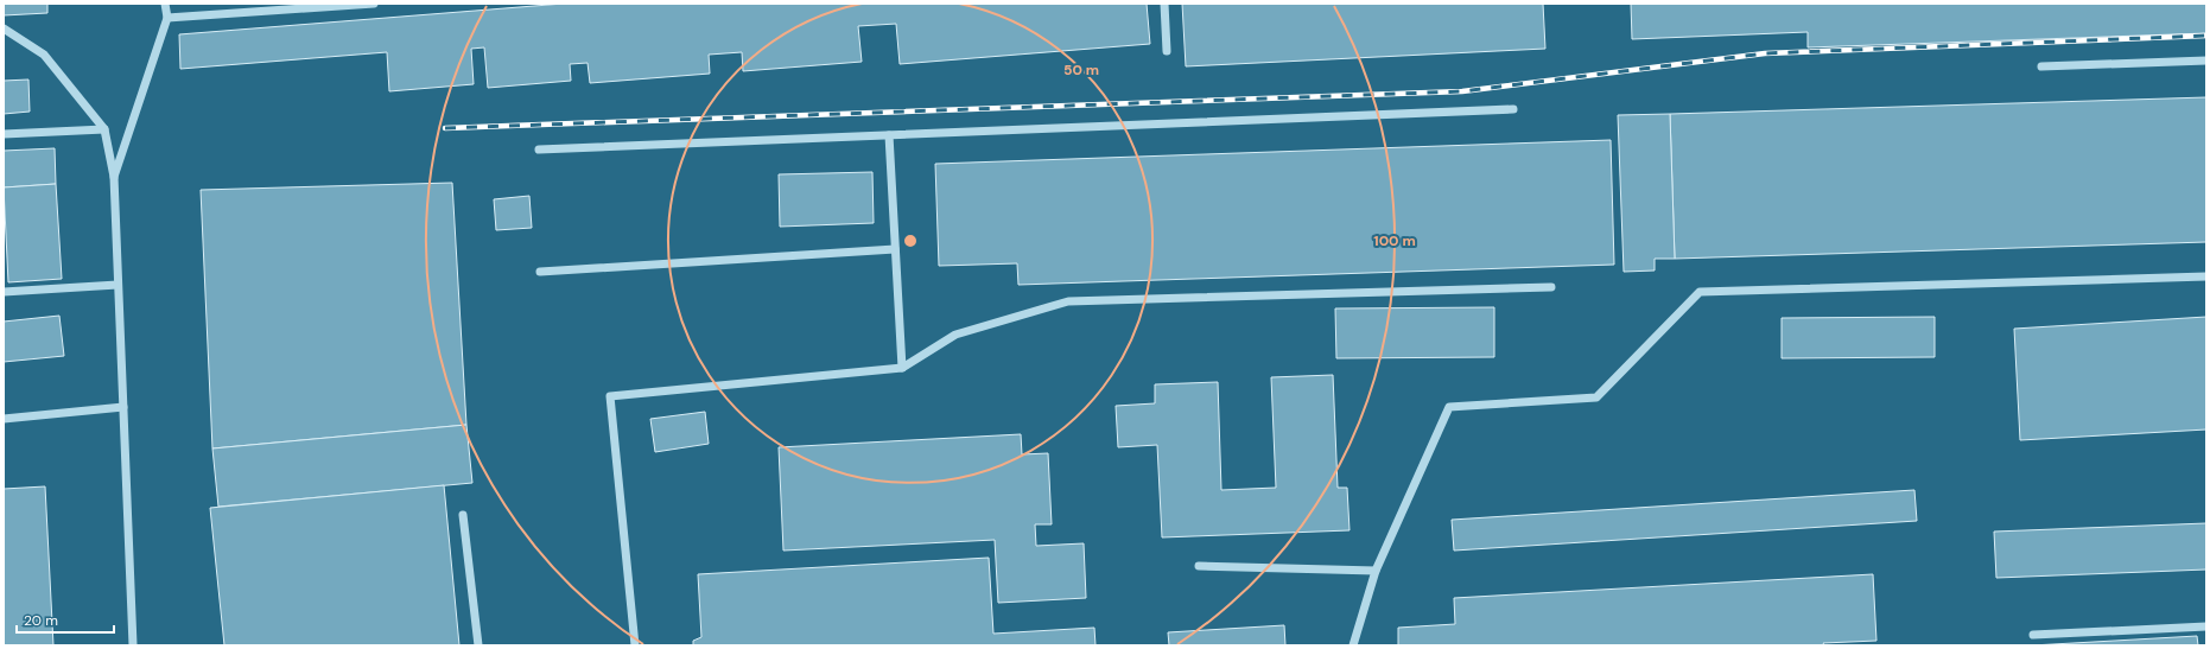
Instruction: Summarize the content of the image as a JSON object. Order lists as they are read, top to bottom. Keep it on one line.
{"scale_bar":"20 m","rings":["50 m","100 m"]}
